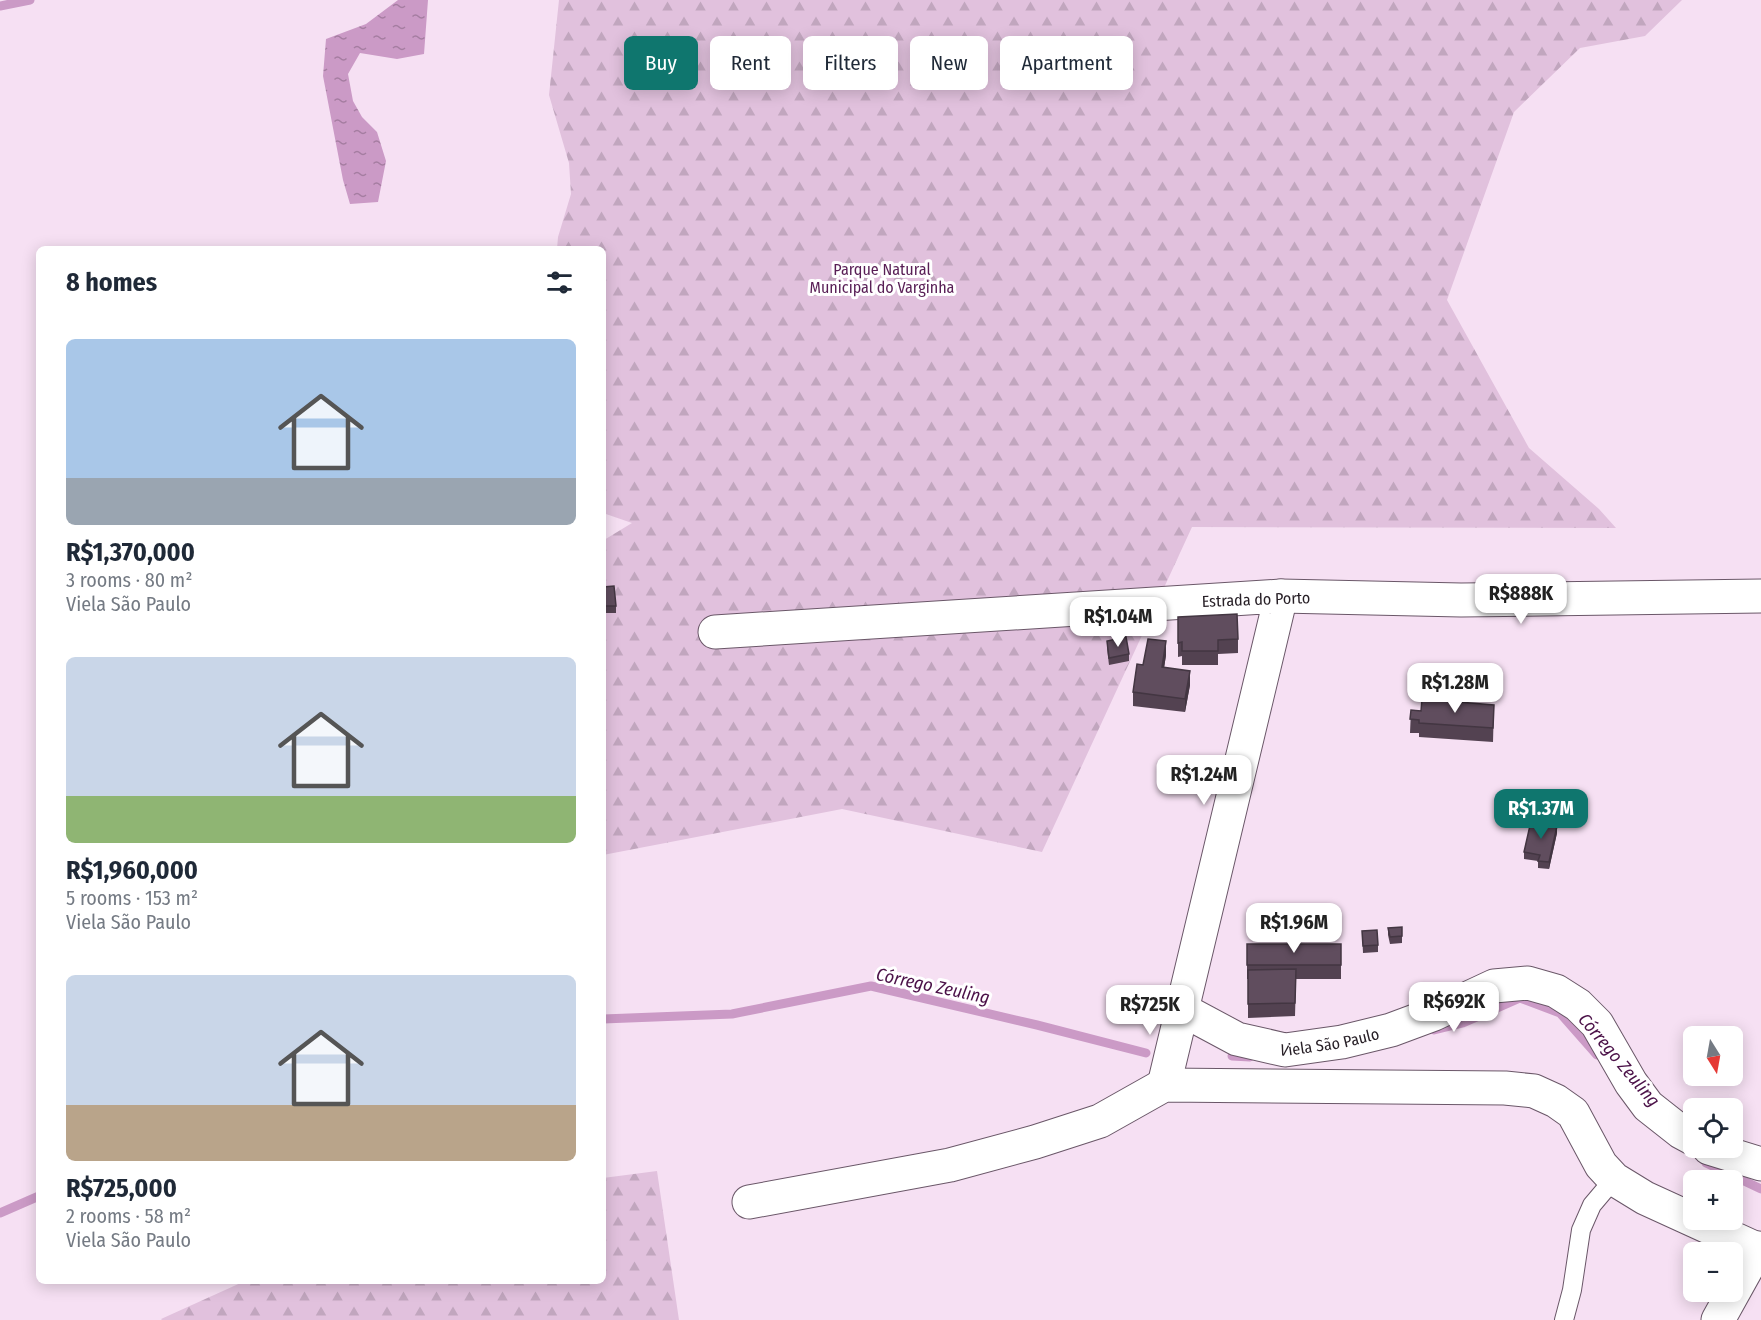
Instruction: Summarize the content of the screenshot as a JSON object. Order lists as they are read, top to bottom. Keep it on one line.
{"streets":{"street":["Estrada do Porto","Viela São Paulo"]},"water":["Córrego Zeuling"],"parks":["Parque Natural Municipal do Varginha"],"north":"bottom","page":{"chip":["Buy","Rent","Filters","New","Apartment"],"heading":"8 homes","list":[{"name":"R$1,370,000","note":"3 rooms · 80 m² · Viela São Paulo"},{"name":"R$1,960,000","note":"5 rooms · 153 m² · Viela São Paulo"},{"name":"R$725,000","note":"2 rooms · 58 m² · Viela São Paulo"}],"price":["R$888K","R$1.04M","R$1.28M","R$1.24M","R$1.37M","R$1.96M","R$692K","R$725K"],"map_buttons":["+","−"]}}
